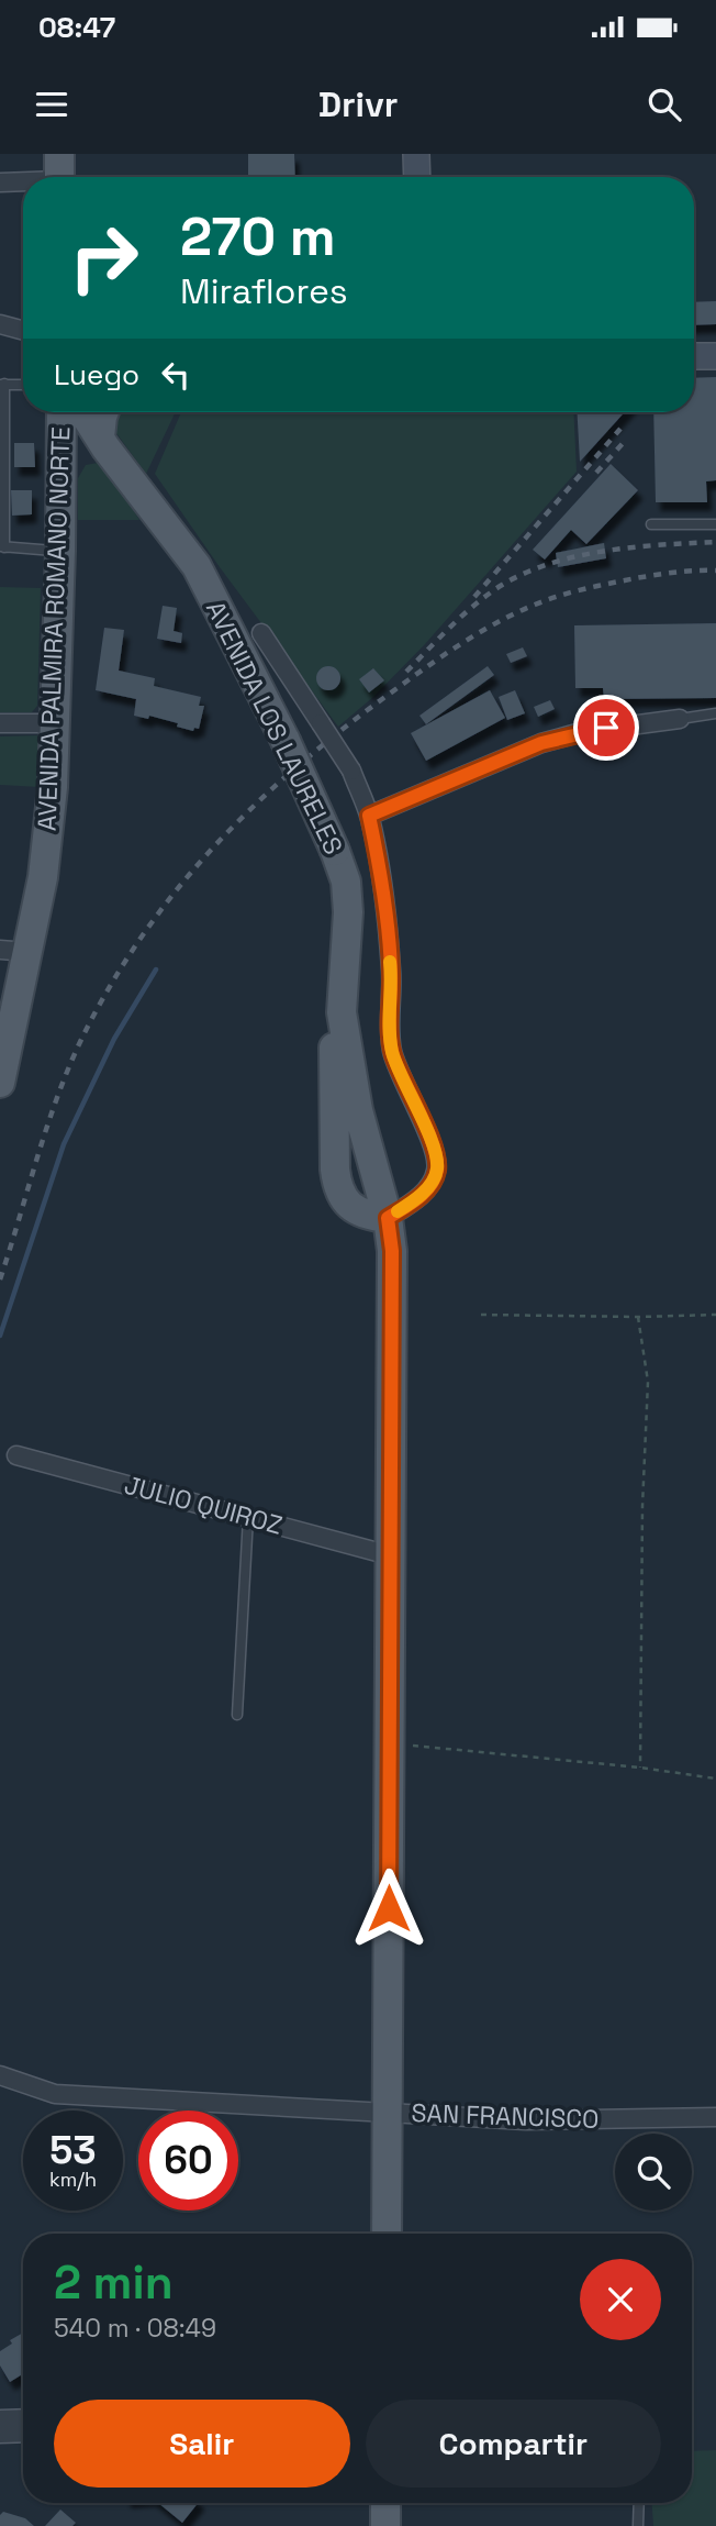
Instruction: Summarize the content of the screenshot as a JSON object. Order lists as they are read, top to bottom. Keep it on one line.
{"streets":{"main road":["AVENIDA PALMIRA ROMANO NORTE","AVENIDA LOS LAURELES"],"street":["JULIO QUIROZ","SAN FRANCISCO"]},"crossings":[["AVENIDA LOS LAURELES","JULIO QUIROZ"],["AVENIDA LOS LAURELES","SAN FRANCISCO"]],"page":{"status":"08:47","header":"Drivr","turn":["270 m","Miraflores"],"then":"Luego","speed":"53 km/h","limit":"60","heading":["2 min","540 m · 08:49"],"buttons":["Salir","Compartir"]}}
